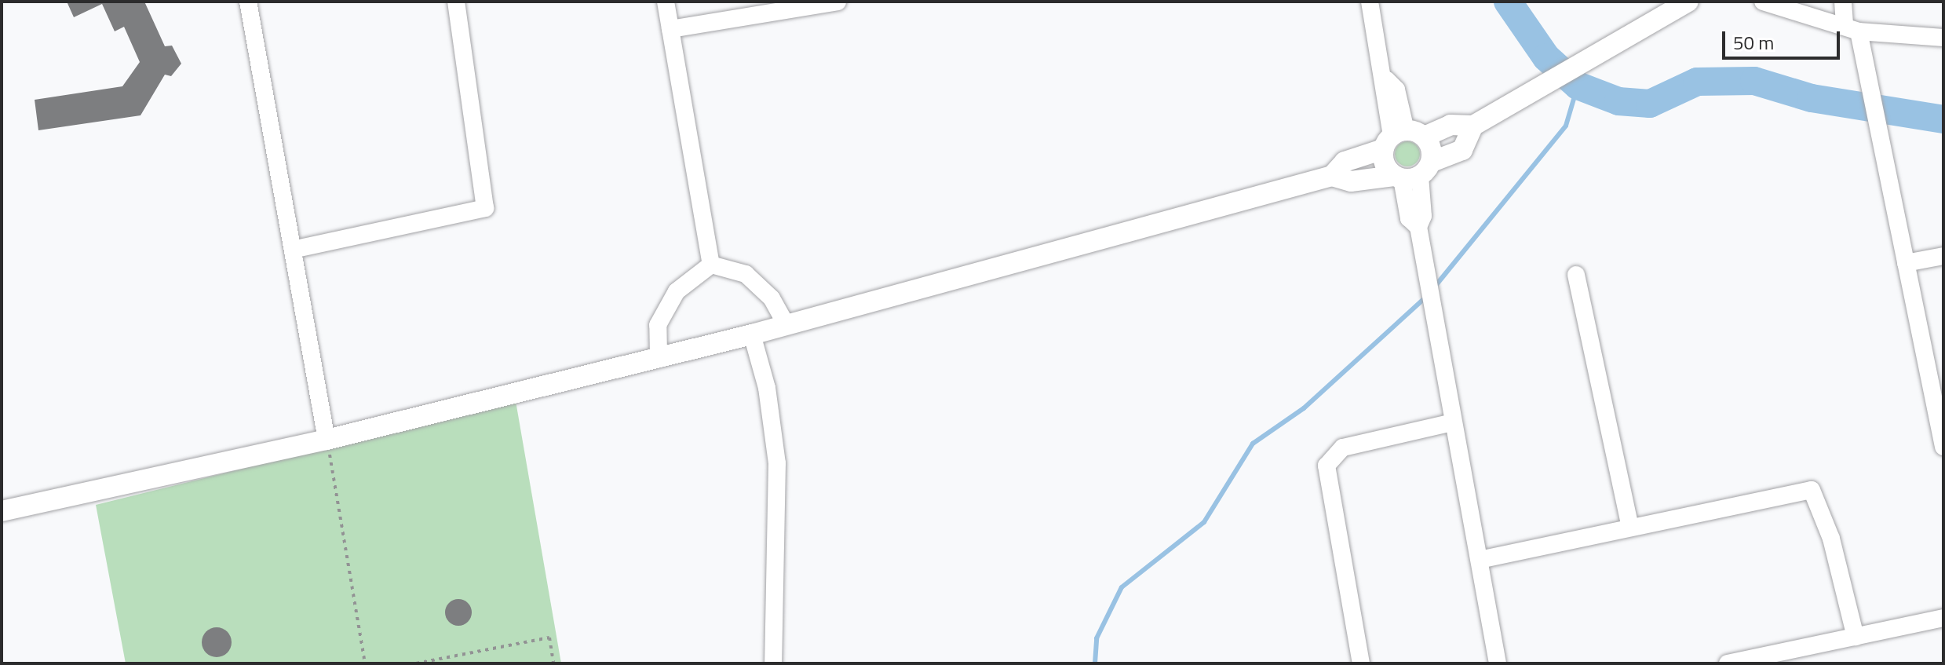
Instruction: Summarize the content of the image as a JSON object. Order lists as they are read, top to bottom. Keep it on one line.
{"scale_bar":"50 m"}
